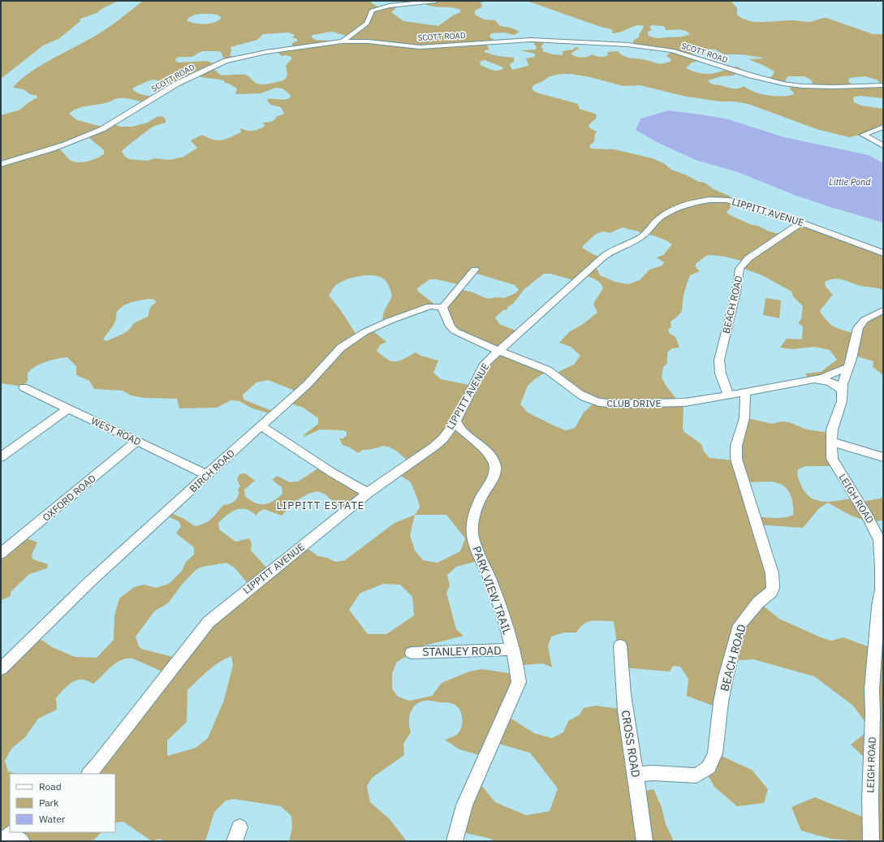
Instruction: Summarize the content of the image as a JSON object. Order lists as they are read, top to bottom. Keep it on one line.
{"streets":{"street":["SCOTT ROAD","LIPPITT AVENUE","BEACH ROAD","CLUB DRIVE","WEST ROAD","BIRCH ROAD","OXFORD ROAD","LEIGH ROAD","PARK VIEW TRAIL","STANLEY ROAD","CROSS ROAD"]},"crossings":[["LIPPITT AVENUE","BEACH ROAD"],["LIPPITT AVENUE","CLUB DRIVE"],["LIPPITT AVENUE","PARK VIEW TRAIL"],["BEACH ROAD","CLUB DRIVE"],["BEACH ROAD","CROSS ROAD"],["CLUB DRIVE","BIRCH ROAD"],["CLUB DRIVE","LEIGH ROAD"],["WEST ROAD","BIRCH ROAD"],["WEST ROAD","OXFORD ROAD"],["PARK VIEW TRAIL","STANLEY ROAD"]],"districts":["LIPPITT ESTATE"],"water":["Little Pond"],"legend":["Road","Park","Water"]}
